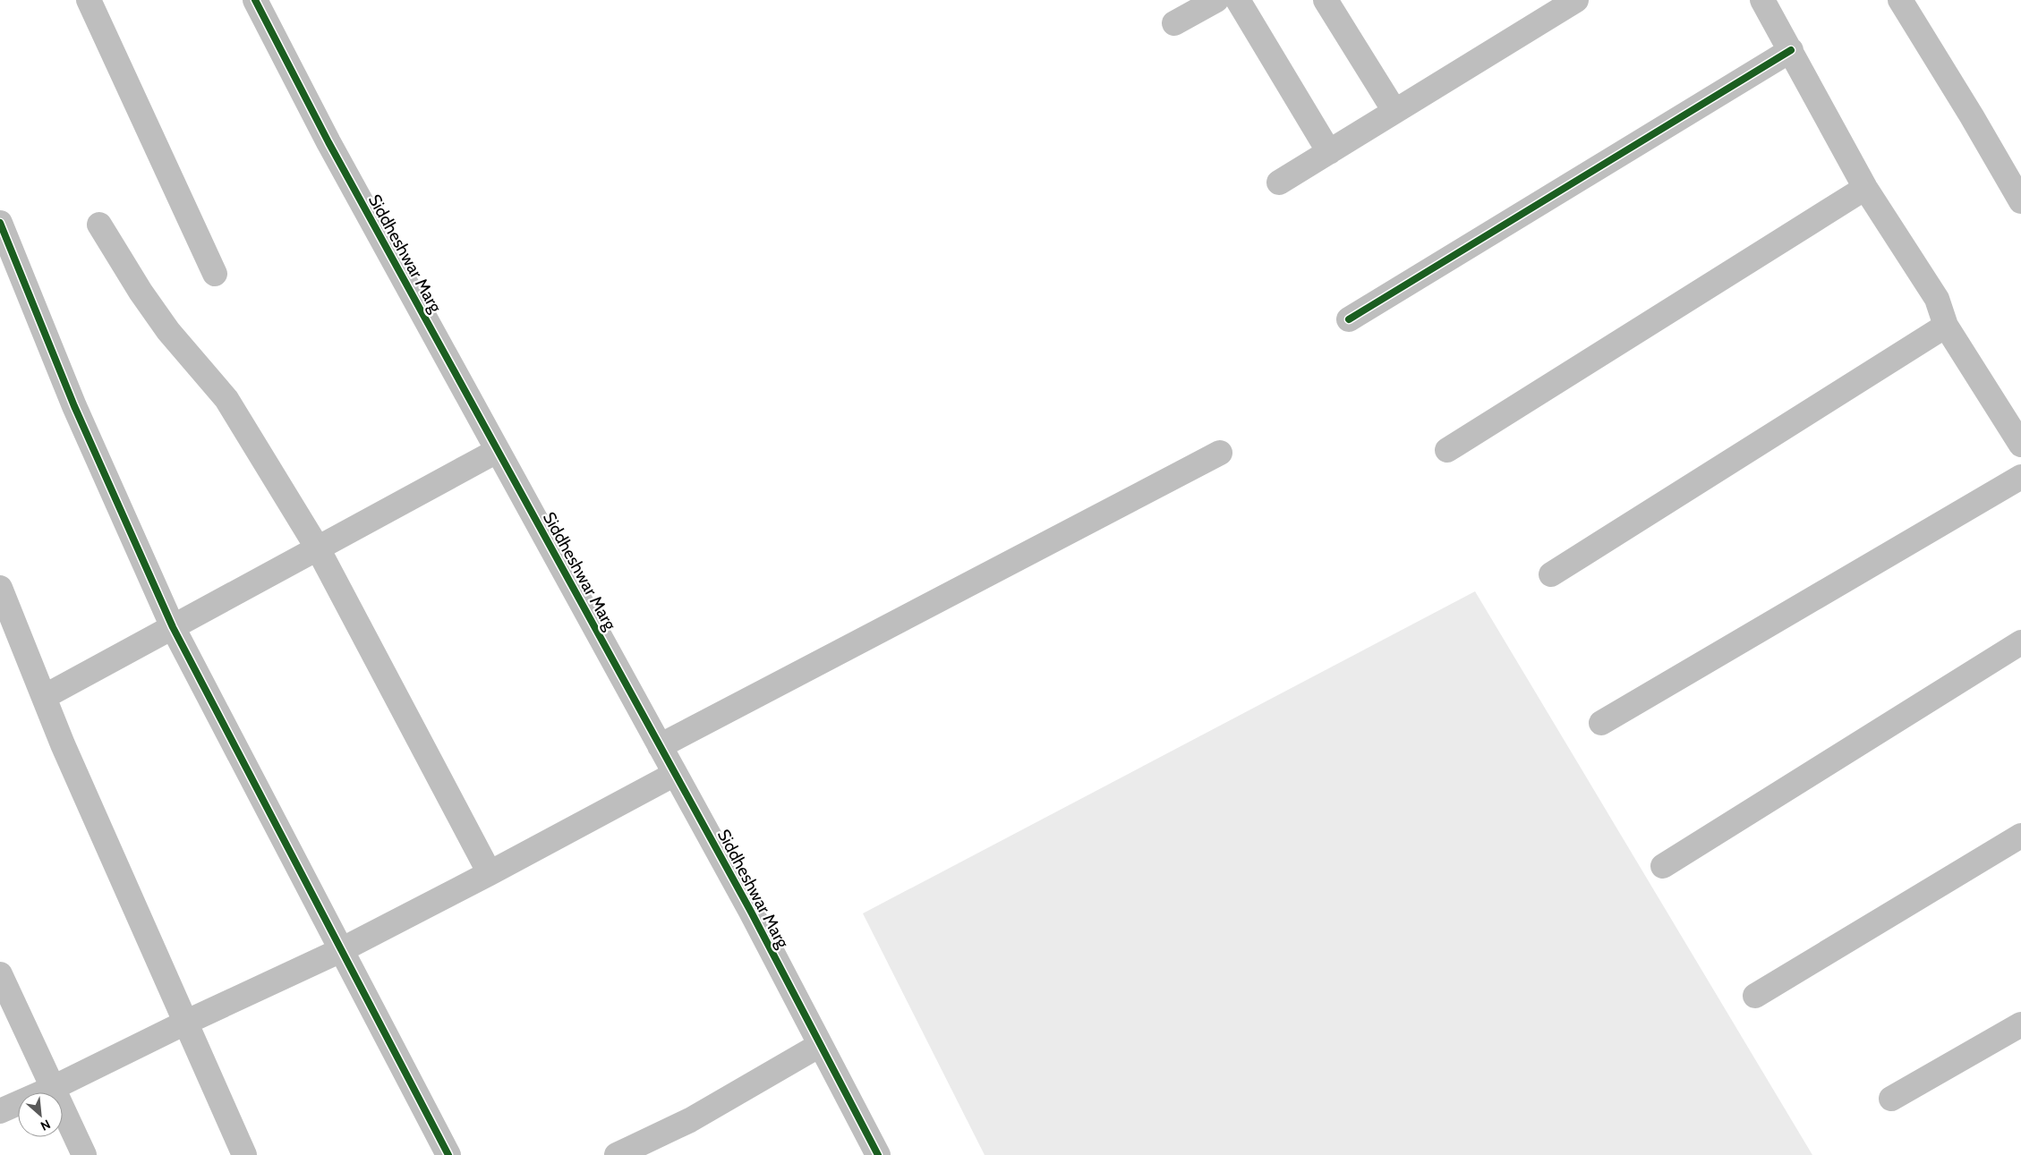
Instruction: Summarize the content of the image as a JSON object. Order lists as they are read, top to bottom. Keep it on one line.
{"streets":{"street":["Siddheshwar Marg"]},"north":"bottom right"}
